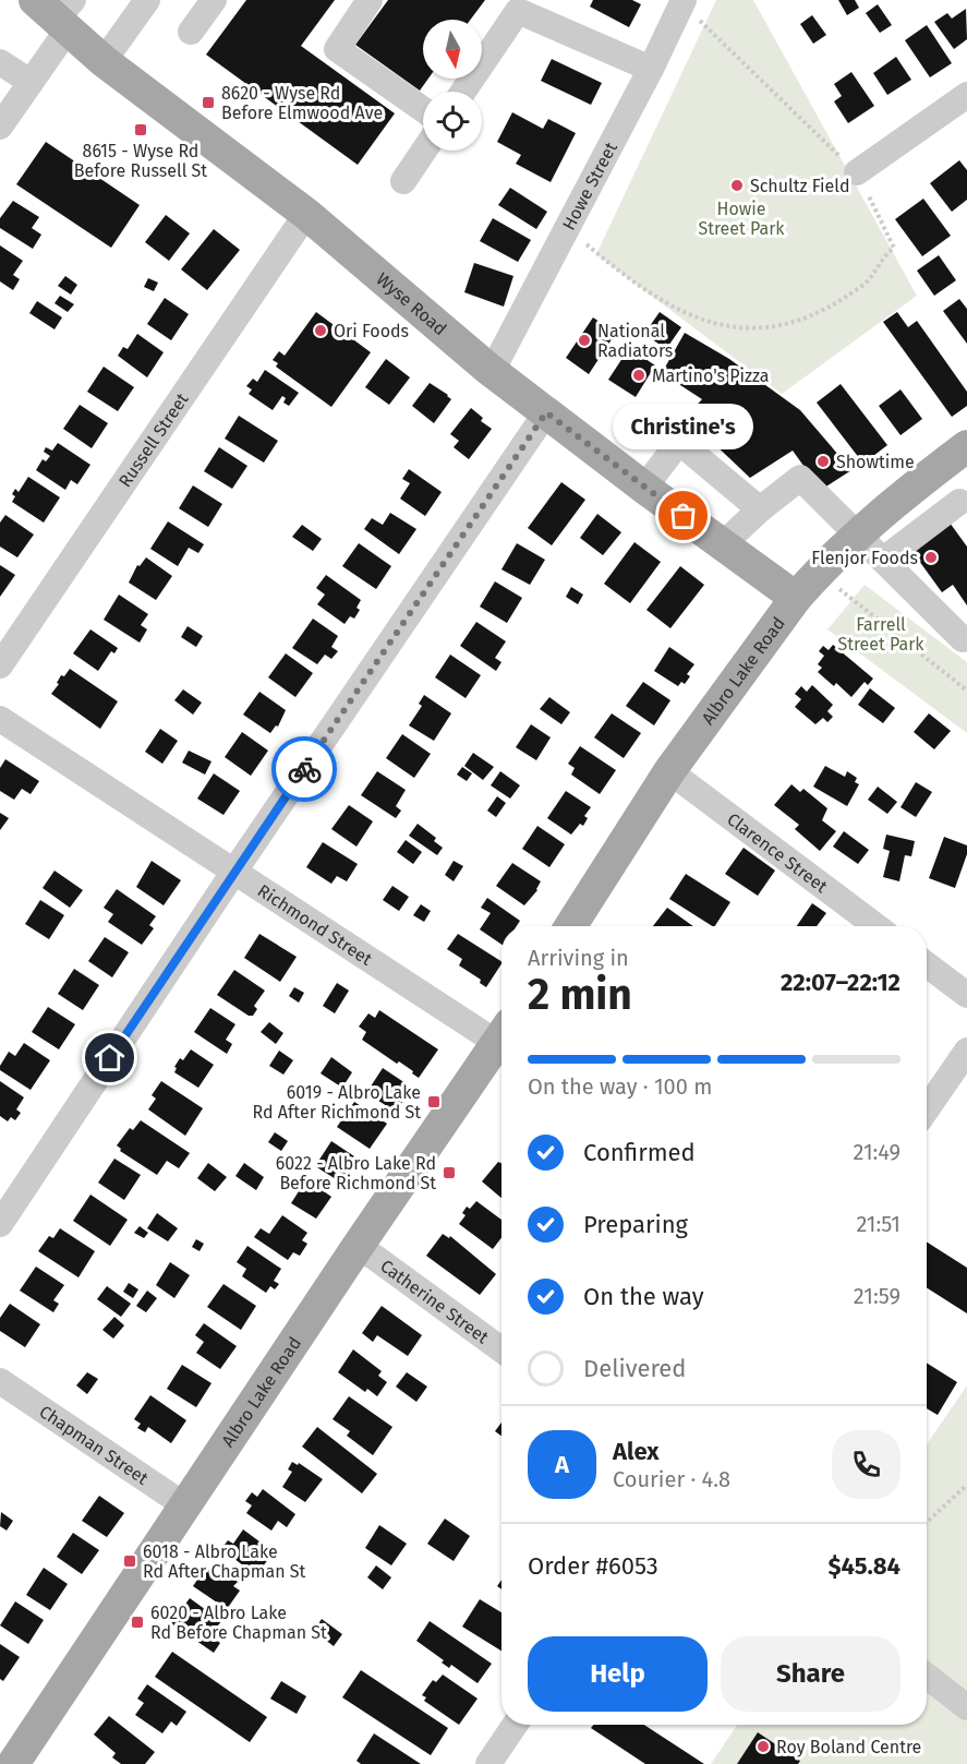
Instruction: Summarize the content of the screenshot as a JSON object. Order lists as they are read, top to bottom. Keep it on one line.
{"streets":{"main road":["Wyse Road","Albro Lake Road"],"street":["Howe Street","Russell Street","Clarence Street","Richmond Street","Catherine Street","Chapman Street"]},"crossings":[["Howe Street","Wyse Road"],["Wyse Road","Russell Street"],["Wyse Road","Albro Lake Road"],["Albro Lake Road","Clarence Street"],["Albro Lake Road","Catherine Street"],["Albro Lake Road","Chapman Street"]],"parks":["Howie Street Park","Farrell Street Park"],"places":{"transit":["8620 - Wyse Rd Before Elmwood Ave","8615 - Wyse Rd Before Russell St","6019 - Albro Lake Rd After Richmond St","6022 - Albro Lake Rd Before Richmond St","6018 - Albro Lake Rd After Chapman St","6020 - Albro Lake Rd Before Chapman St"],"other":["Schultz Field","Ori Foods","National Radiators","Martino's Pizza","Showtime","Christine's","Flenjor Foods","Roy Boland Centre"]},"north":"bottom","page":{"bubble":"Christine's","heading":["2 min","Arriving in","22:07–22:12"],"panel":["Alex","Courier · 4.8","Order #6053","$45.84"],"bar":"On the way · 100 m","list":[["Confirmed","21:49"],["Preparing","21:51"],["On the way","21:59"],"Delivered"],"round":"A","buttons":["Help","Share"]}}
